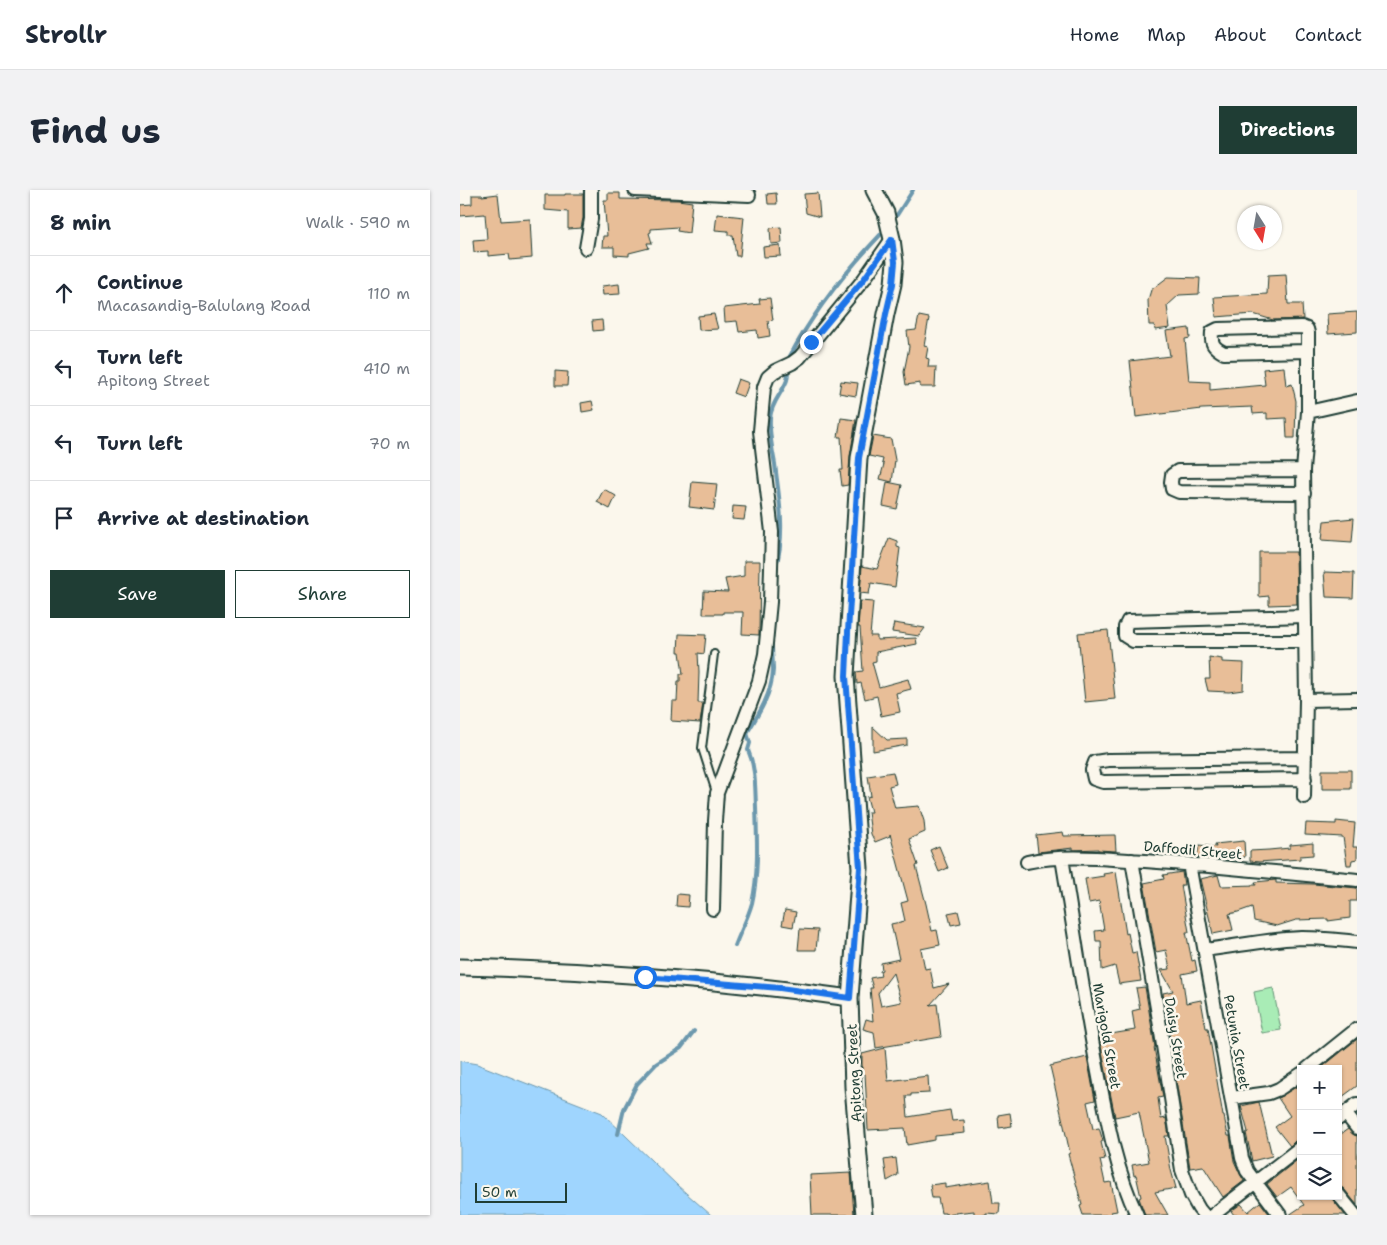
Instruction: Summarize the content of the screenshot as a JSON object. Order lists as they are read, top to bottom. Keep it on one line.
{"streets":{"street":["Daffodil Street","Marigold Street","Daisy Street","Petunia Street","Apitong Street"]},"crossings":[["Daffodil Street","Marigold Street"],["Daffodil Street","Daisy Street"],["Daffodil Street","Petunia Street"]],"scale_bar":"50 m","north":"bottom","page":{"header":"Strollr","nav":["Home","Map","About","Contact"],"buttons":["Directions",["Save","Share"]],"title":"Find us","heading":["8 min","Walk · 590 m"],"list":[["Continue","Macasandig-Balulang Road","110 m"],["Turn left","Apitong Street","410 m"],["Turn left","70 m"],"Arrive at destination"],"map_buttons":["+","−"],"scale":"50 m"}}
